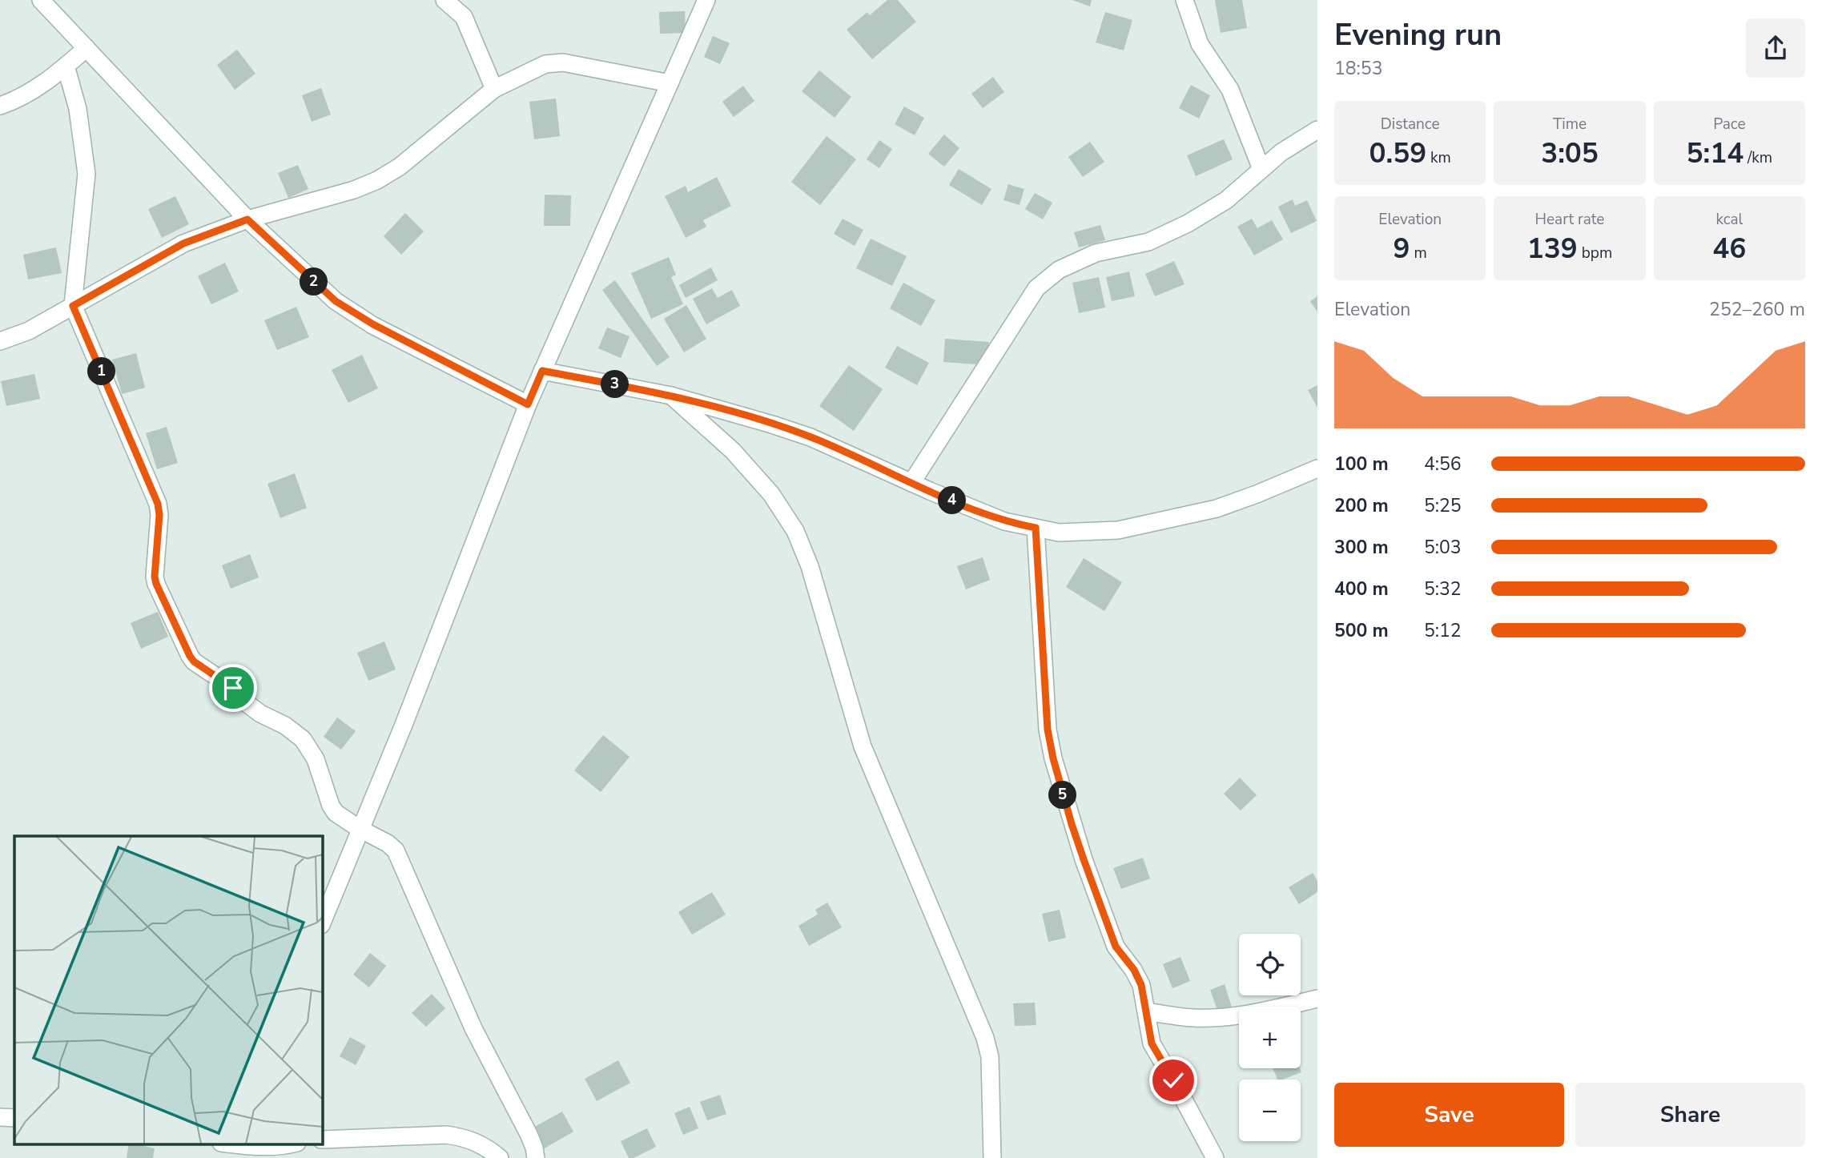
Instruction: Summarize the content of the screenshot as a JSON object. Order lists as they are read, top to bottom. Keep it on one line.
{"page":{"heading":["Evening run","18:53"],"stats":[["Distance","0.59 km"],["Time","3:05"],["Pace","5:14 /km"],["Elevation","9 m"],["Heart rate","139 bpm"],["kcal","46"]],"pins":["2","1","3","4","5"],"chart":["Elevation","252–260 m"],"list":[{"name":"100 m","note":"4:56"},{"name":"200 m","note":"5:25"},{"name":"300 m","note":"5:03"},{"name":"400 m","note":"5:32"},{"name":"500 m","note":"5:12"}],"map_buttons":["+","−"],"buttons":["Save","Share"]}}
